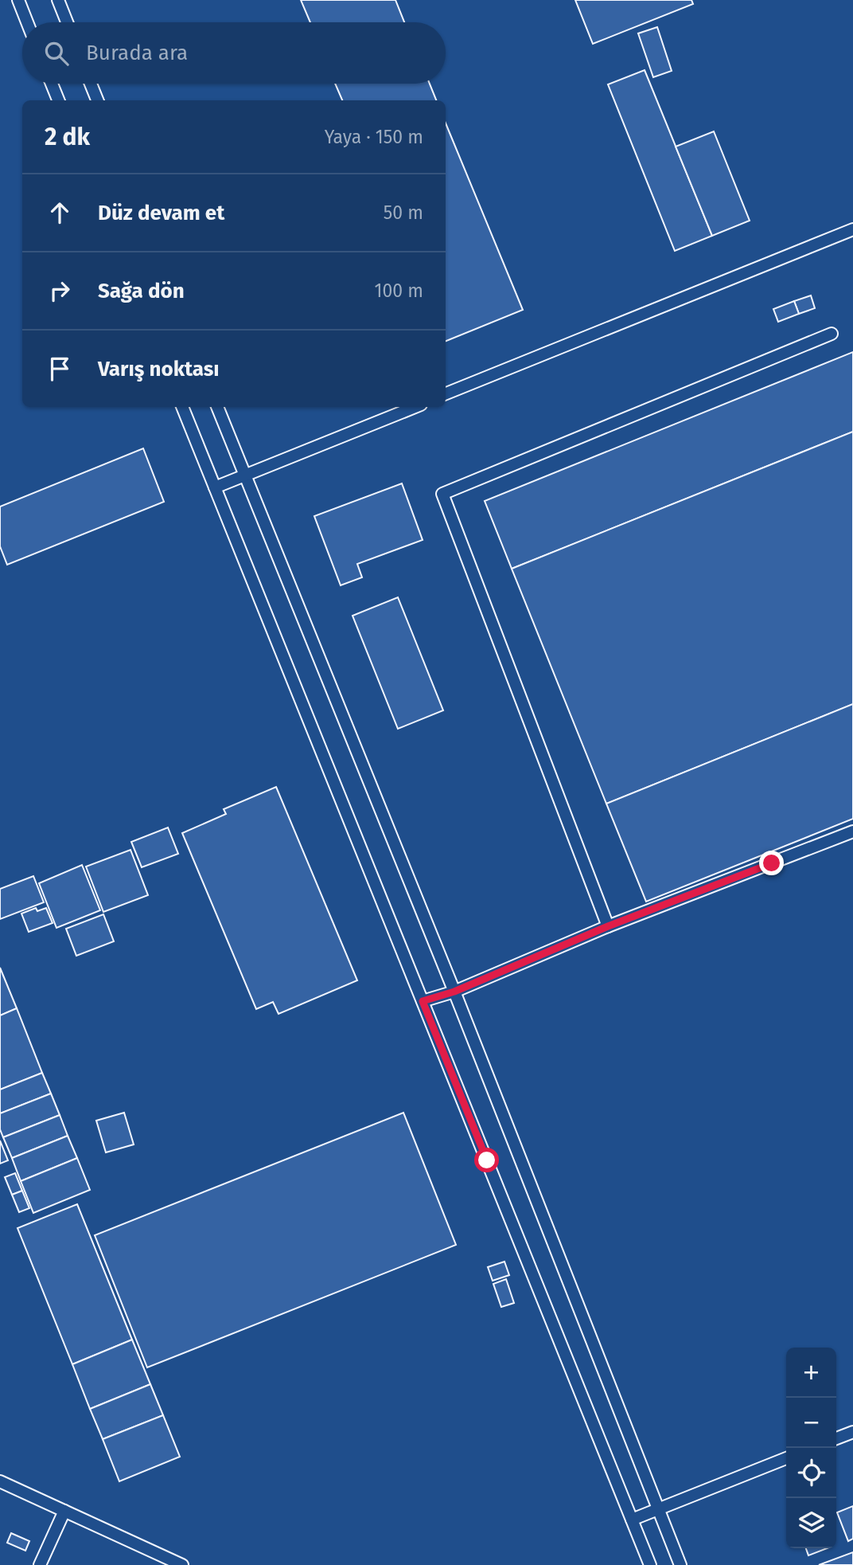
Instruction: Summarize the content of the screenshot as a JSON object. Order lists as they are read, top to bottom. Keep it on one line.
{"page":{"search":"Burada ara","heading":["2 dk","Yaya · 150 m"],"list":[["Düz devam et","50 m"],["Sağa dön","100 m"],"Varış noktası"],"map_buttons":["+","−"]}}
